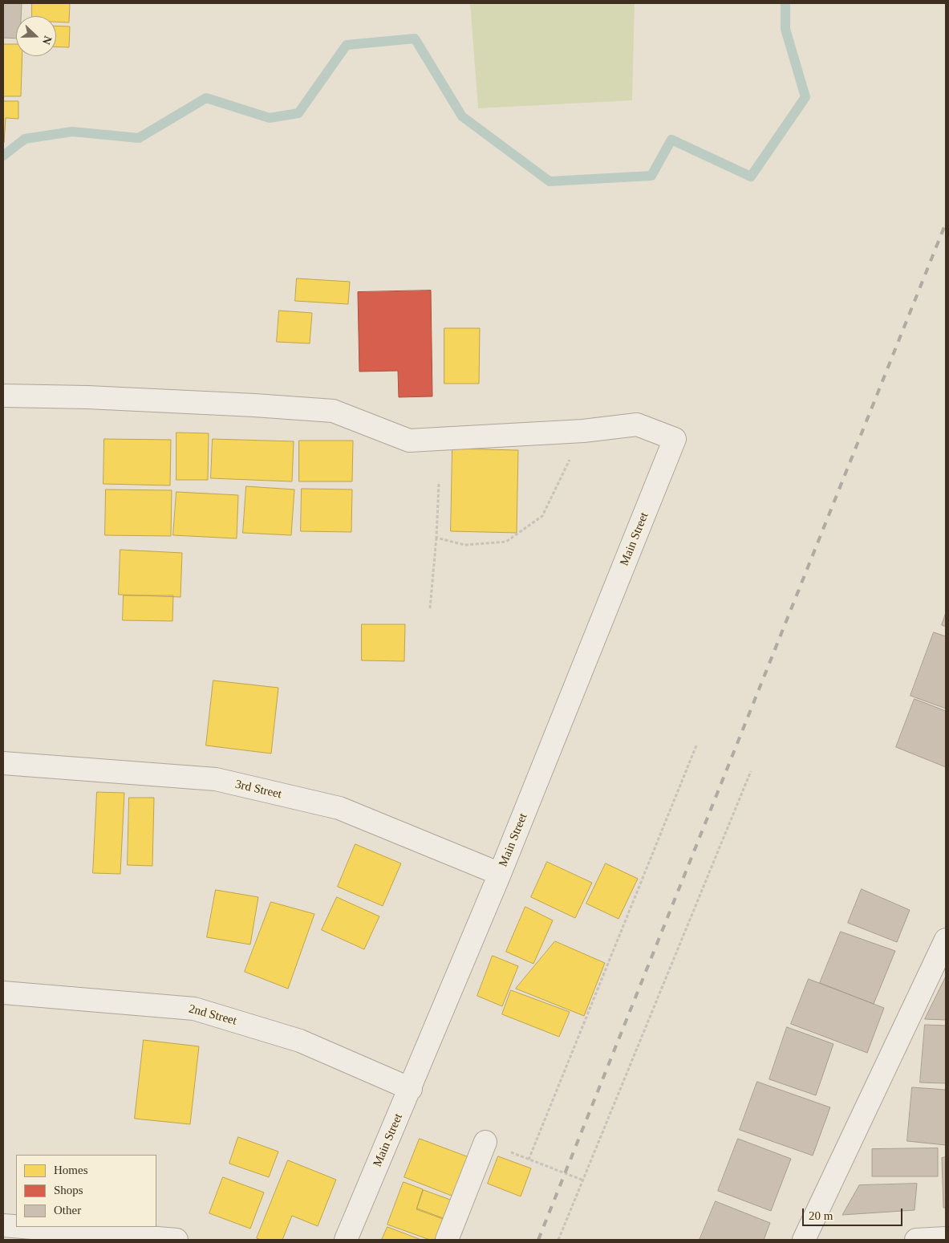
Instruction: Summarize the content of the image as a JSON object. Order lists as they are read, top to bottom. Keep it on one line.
{"streets":{"street":["Main Street","3rd Street","2nd Street"]},"crossings":[["Main Street","3rd Street"],["Main Street","2nd Street"]],"legend":["Homes","Shops","Other"],"scale_bar":"20 m","north":"right"}
